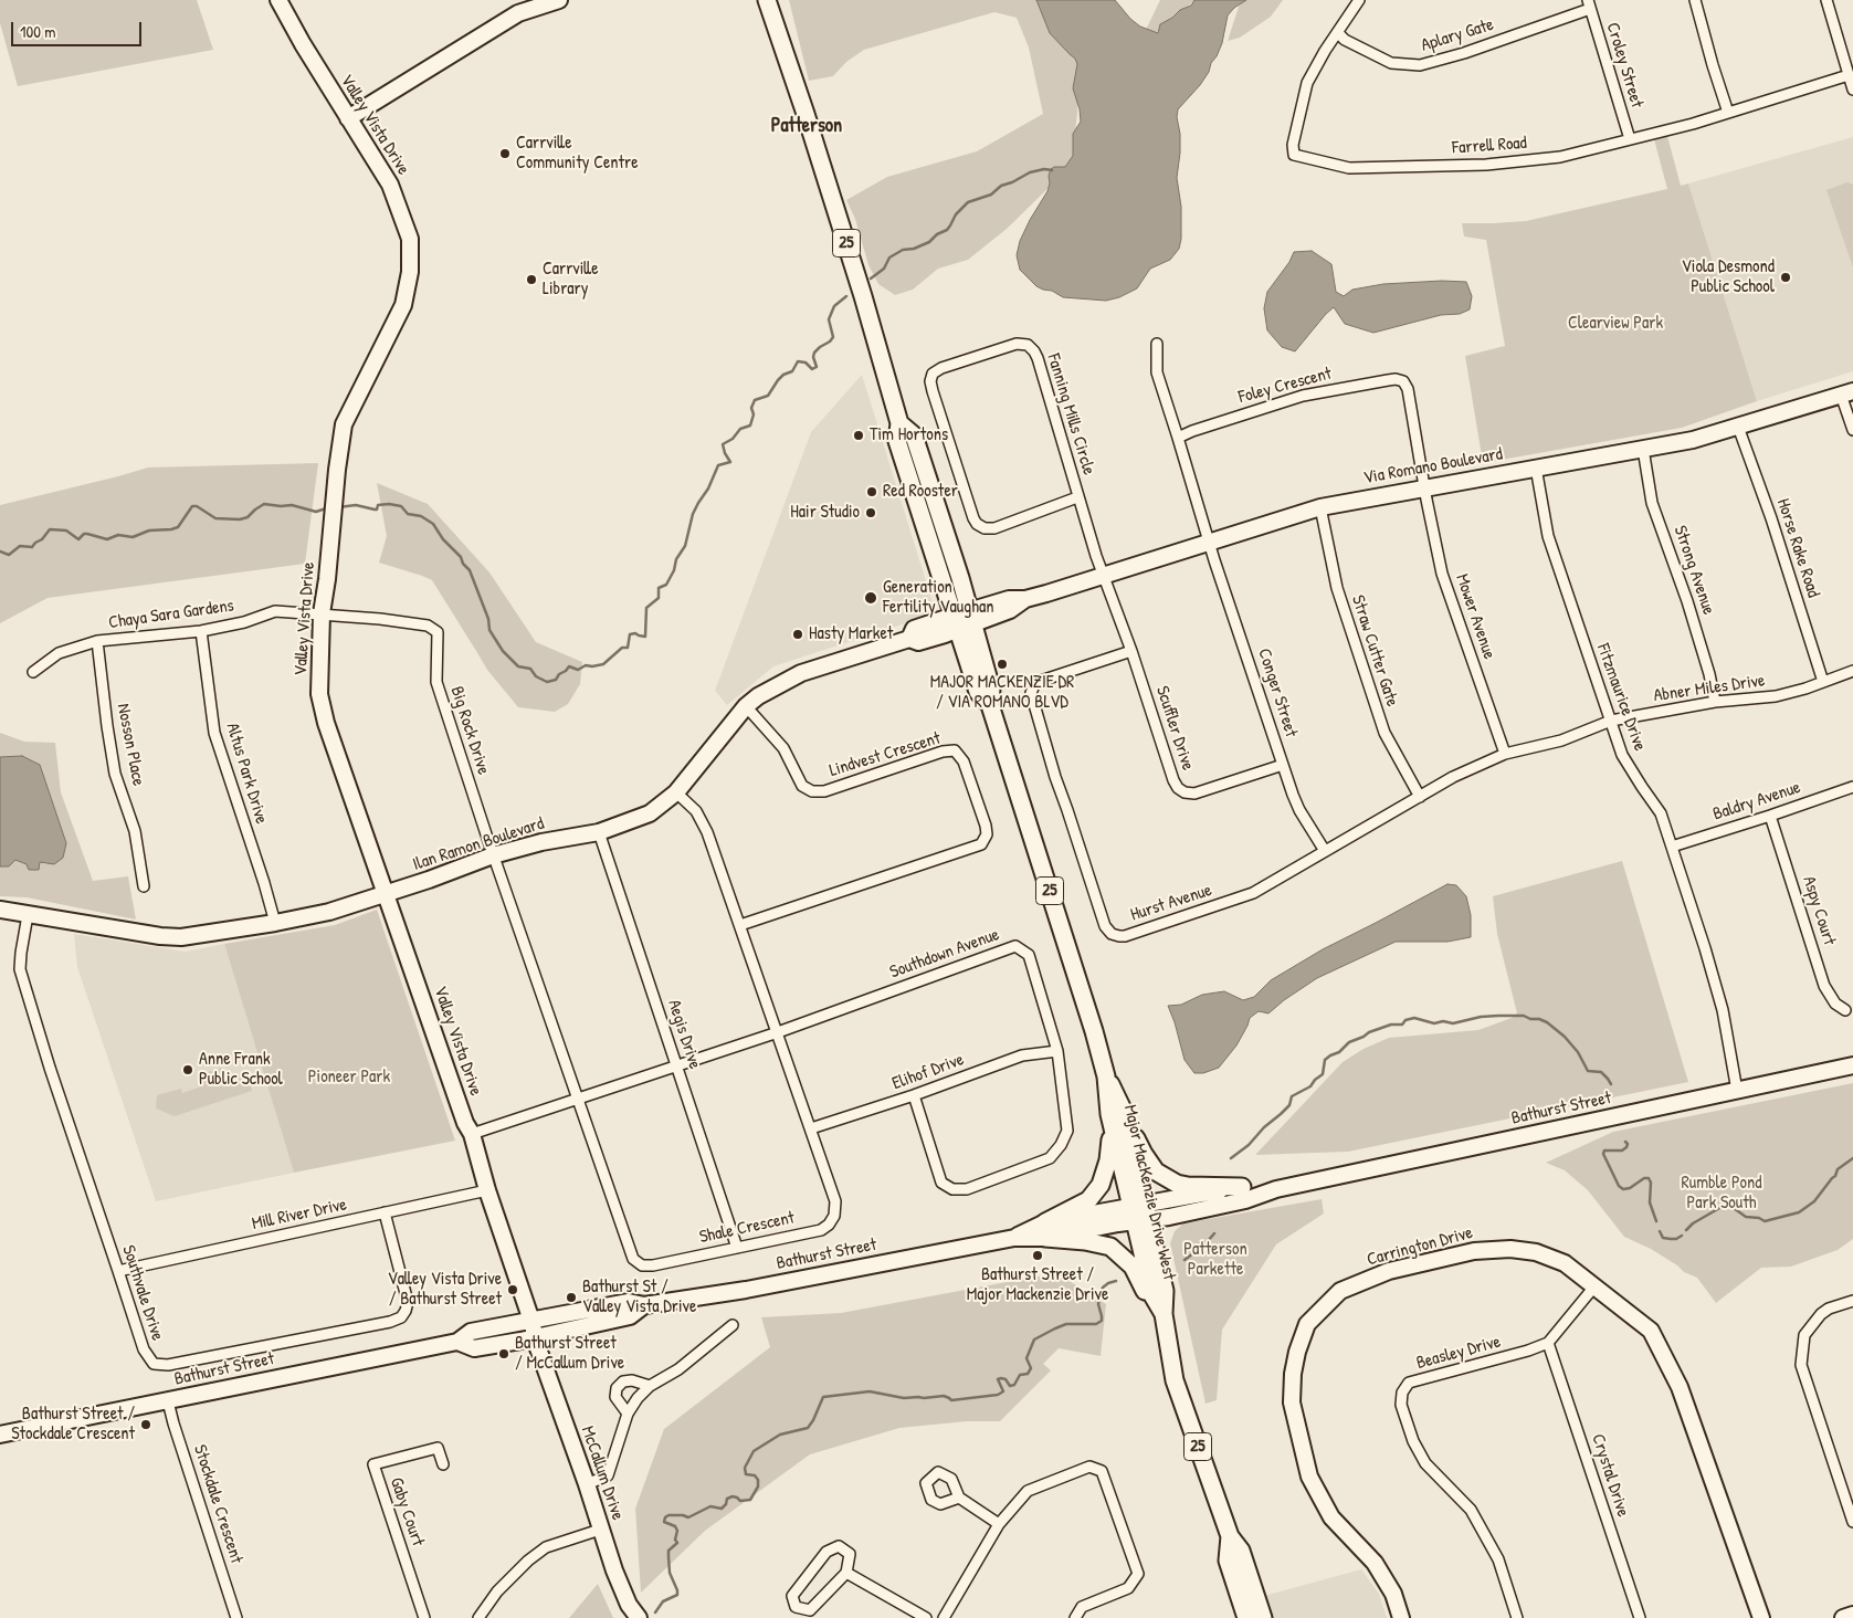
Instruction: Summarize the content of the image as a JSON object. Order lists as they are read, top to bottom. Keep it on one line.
{"streets":{"main road":["25","Major MacKenzie Drive West"],"street":["Aplary Gate","Croley Street","Valley Vista Drive","Farrell Road","Foley Crescent","Fanning Mills Circle","Via Romano Boulevard","Horse Rake Road","Strong Avenue","Chaya Sara Gardens","Mower Avenue","Straw Cutter Gate","Abner Miles Drive","Conger Street","Fitzmaurice Drive","Scuffler Drive","Big Rock Drive","Nosson Place","Lindvest Crescent","Altus Park Drive","Baldry Avenue","Ilan Ramon Boulevard","Hurst Avenue","Aspy Court","Southdown Avenue","Aegis Drive","Elihof Drive","Bathurst Street","Mill River Drive","Shale Crescent","Carrington Drive","Southvale Drive","Beasley Drive","McCallum Drive","Crystal Drive","Stockdale Crescent","Gaby Court"]},"crossings":[["Aplary Gate","Croley Street"],["Aplary Gate","Farrell Road"],["Croley Street","Farrell Road"],["Valley Vista Drive","Chaya Sara Gardens"],["Valley Vista Drive","Big Rock Drive"],["Valley Vista Drive","Ilan Ramon Boulevard"],["Valley Vista Drive","Southdown Avenue"],["Valley Vista Drive","Bathurst Street"],["Valley Vista Drive","Mill River Drive"],["Valley Vista Drive","McCallum Drive"],["Foley Crescent","Via Romano Boulevard"],["Foley Crescent","Mower Avenue"],["Fanning Mills Circle","Via Romano Boulevard"],["Fanning Mills Circle","Scuffler Drive"],["Via Romano Boulevard","Horse Rake Road"],["Via Romano Boulevard","Strong Avenue"],["Via Romano Boulevard","Mower Avenue"],["Via Romano Boulevard","Straw Cutter Gate"],["Via Romano Boulevard","Conger Street"],["Via Romano Boulevard","Fitzmaurice Drive"],["Via Romano Boulevard","Scuffler Drive"],["Via Romano Boulevard","Ilan Ramon Boulevard"],["Via Romano Boulevard","Major MacKenzie Drive West"],["Horse Rake Road","Abner Miles Drive"],["Strong Avenue","Abner Miles Drive"],["Chaya Sara Gardens","Big Rock Drive"],["Chaya Sara Gardens","Nosson Place"],["Chaya Sara Gardens","Altus Park Drive"],["Mower Avenue","Abner Miles Drive"],["Mower Avenue","Hurst Avenue"],["Straw Cutter Gate","Hurst Avenue"],["Abner Miles Drive","Fitzmaurice Drive"],["Abner Miles Drive","Hurst Avenue"],["Conger Street","Scuffler Drive"],["Conger Street","Hurst Avenue"],["Fitzmaurice Drive","Baldry Avenue"],["Fitzmaurice Drive","Bathurst Street"],["Scuffler Drive","Hurst Avenue"],["Big Rock Drive","Ilan Ramon Boulevard"],["Big Rock Drive","Shale Crescent"],["Lindvest Crescent","Ilan Ramon Boulevard"],["Lindvest Crescent","Shale Crescent"],["Altus Park Drive","Ilan Ramon Boulevard"],["Baldry Avenue","Aspy Court"],["Ilan Ramon Boulevard","Aegis Drive"],["Ilan Ramon Boulevard","Major MacKenzie Drive West"],["Ilan Ramon Boulevard","Shale Crescent"],["Ilan Ramon Boulevard","Southvale Drive"],["Southdown Avenue","Aegis Drive"],["Southdown Avenue","Elihof Drive"],["Southdown Avenue","Shale Crescent"],["Aegis Drive","Shale Crescent"],["Elihof Drive","Shale Crescent"],["Bathurst Street","Major MacKenzie Drive West"],["Bathurst Street","McCallum Drive"],["Bathurst Street","Stockdale Crescent"],["Mill River Drive","Southvale Drive"],["Beasley Drive","Crystal Drive"]],"districts":["Patterson"],"parks":["Clearview Park","Pioneer Park","Rumble Pond Park South","Patterson Parkette"],"places":["Carrville Community Centre","Viola Desmond Public School","Carrville Library","Tim Hortons","Red Rooster","Hair Studio","Generation Fertility Vaughan","Hasty Market","MAJOR MACKENZIE DR / VIA ROMANO BLVD","Anne Frank Public School","Bathurst Street / Major Mackenzie Drive","Valley Vista Drive / Bathurst Street","Bathurst St / Valley Vista Drive","Bathurst Street / McCallum Drive","Bathurst Street / Stockdale Crescent"],"scale_bar":"100 m"}
